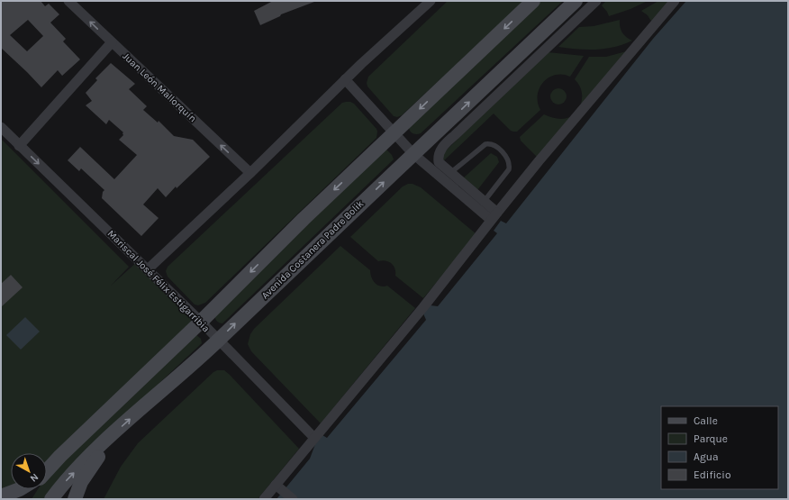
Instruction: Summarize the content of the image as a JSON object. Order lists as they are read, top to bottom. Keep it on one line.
{"streets":{"main road":["Avenida Costanera Padre Bolik"],"street":["Juan León Mallorquín","Mariscal José Félix Estigarribia"]},"crossings":[["Avenida Costanera Padre Bolik","Mariscal José Félix Estigarribia"]],"one_way":["Juan León Mallorquín","Mariscal José Félix Estigarribia"],"legend":["Calle","Parque","Agua","Edificio"],"north":"bottom right"}
